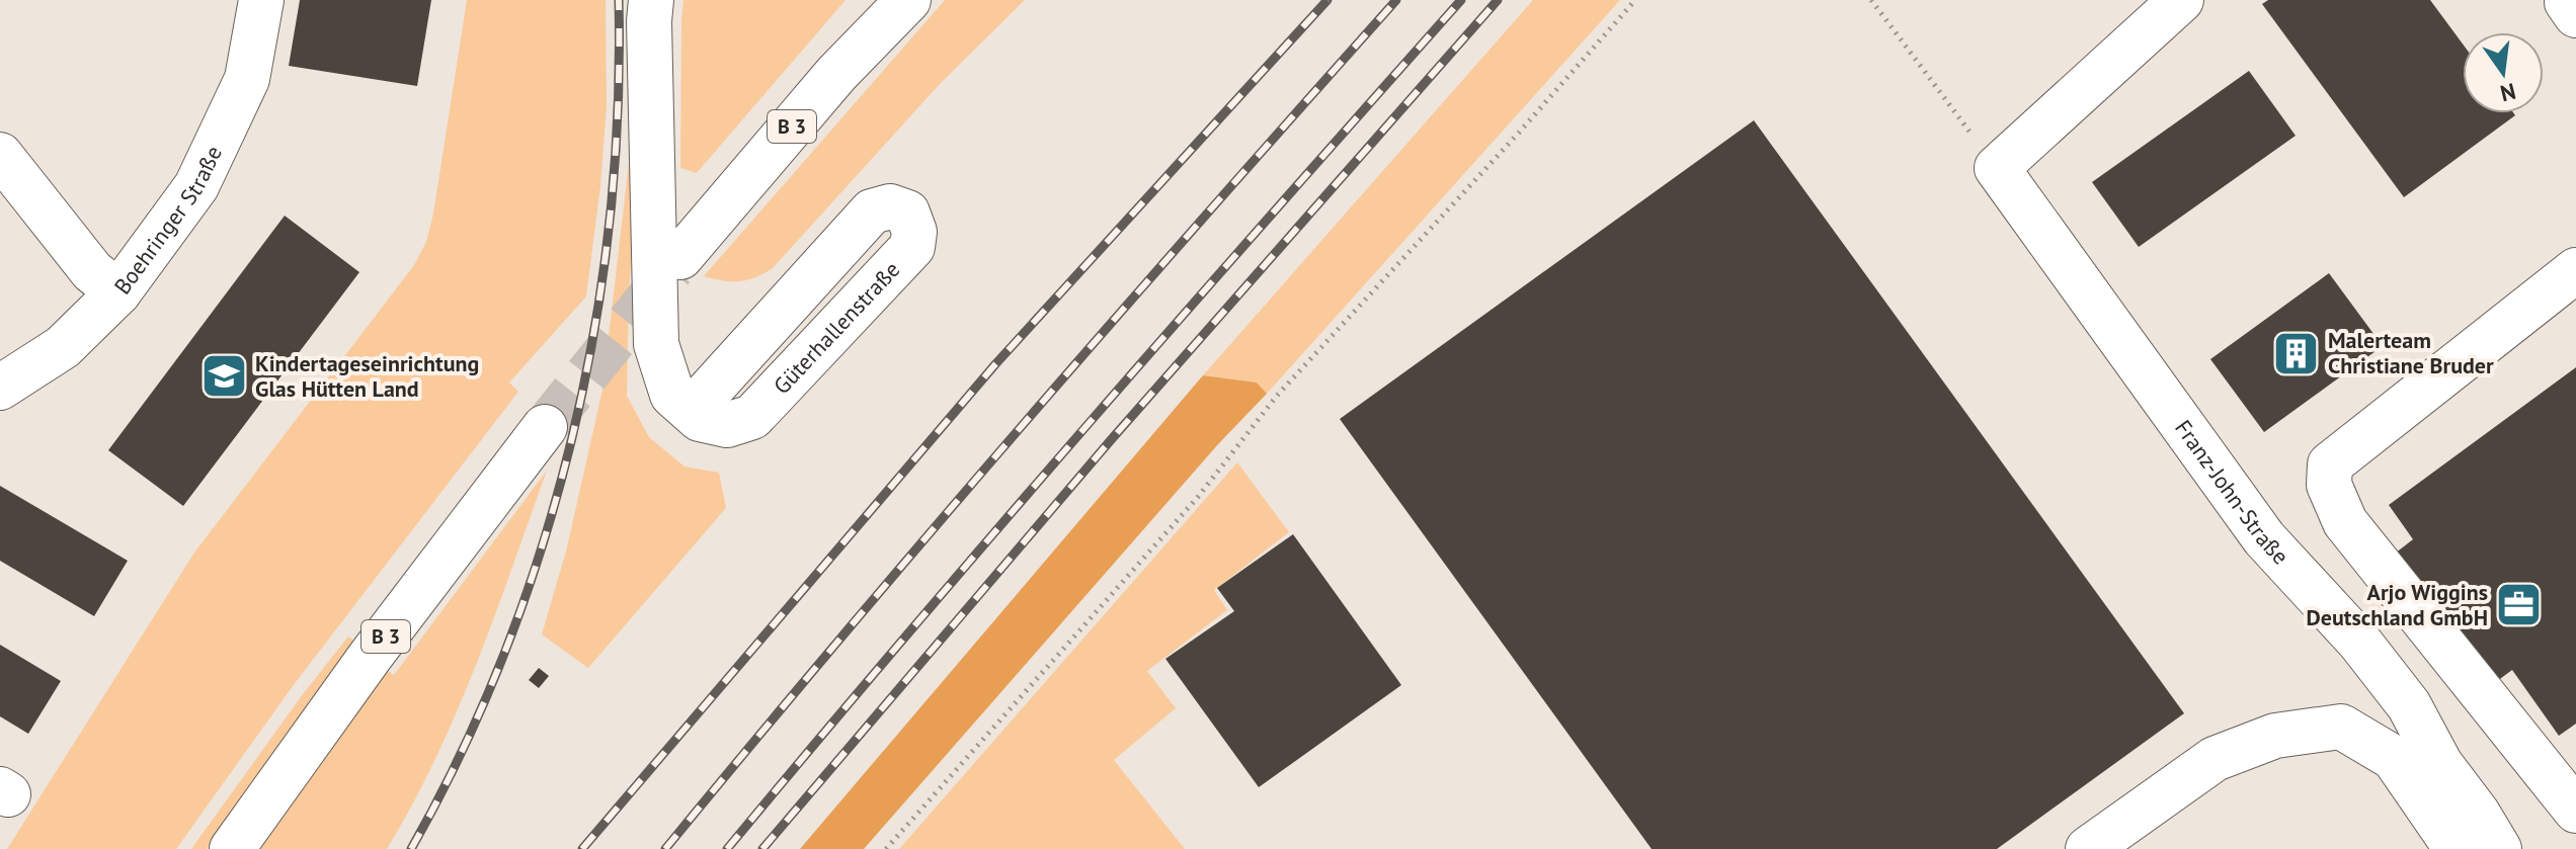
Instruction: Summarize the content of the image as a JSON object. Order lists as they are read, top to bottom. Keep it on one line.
{"streets":{"street":["B 3","Boehringer Straße","Güterhallenstraße","Franz-John-Straße"]},"places":{"building":["Malerteam Christiane Bruder"],"school or university":["Kindertageseinrichtung Glas Hütten Land"],"office":["Arjo Wiggins Deutschland GmbH"]},"north":"bottom"}
